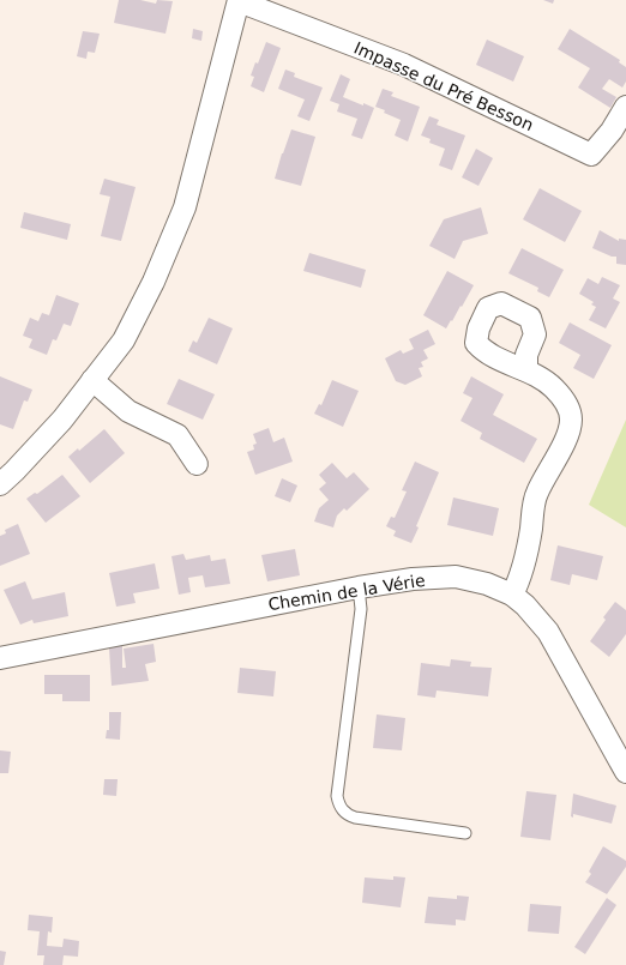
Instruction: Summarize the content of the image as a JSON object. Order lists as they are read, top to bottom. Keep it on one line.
{"streets":{"street":["Impasse du Pré Besson","Chemin de la Vérie"]}}
